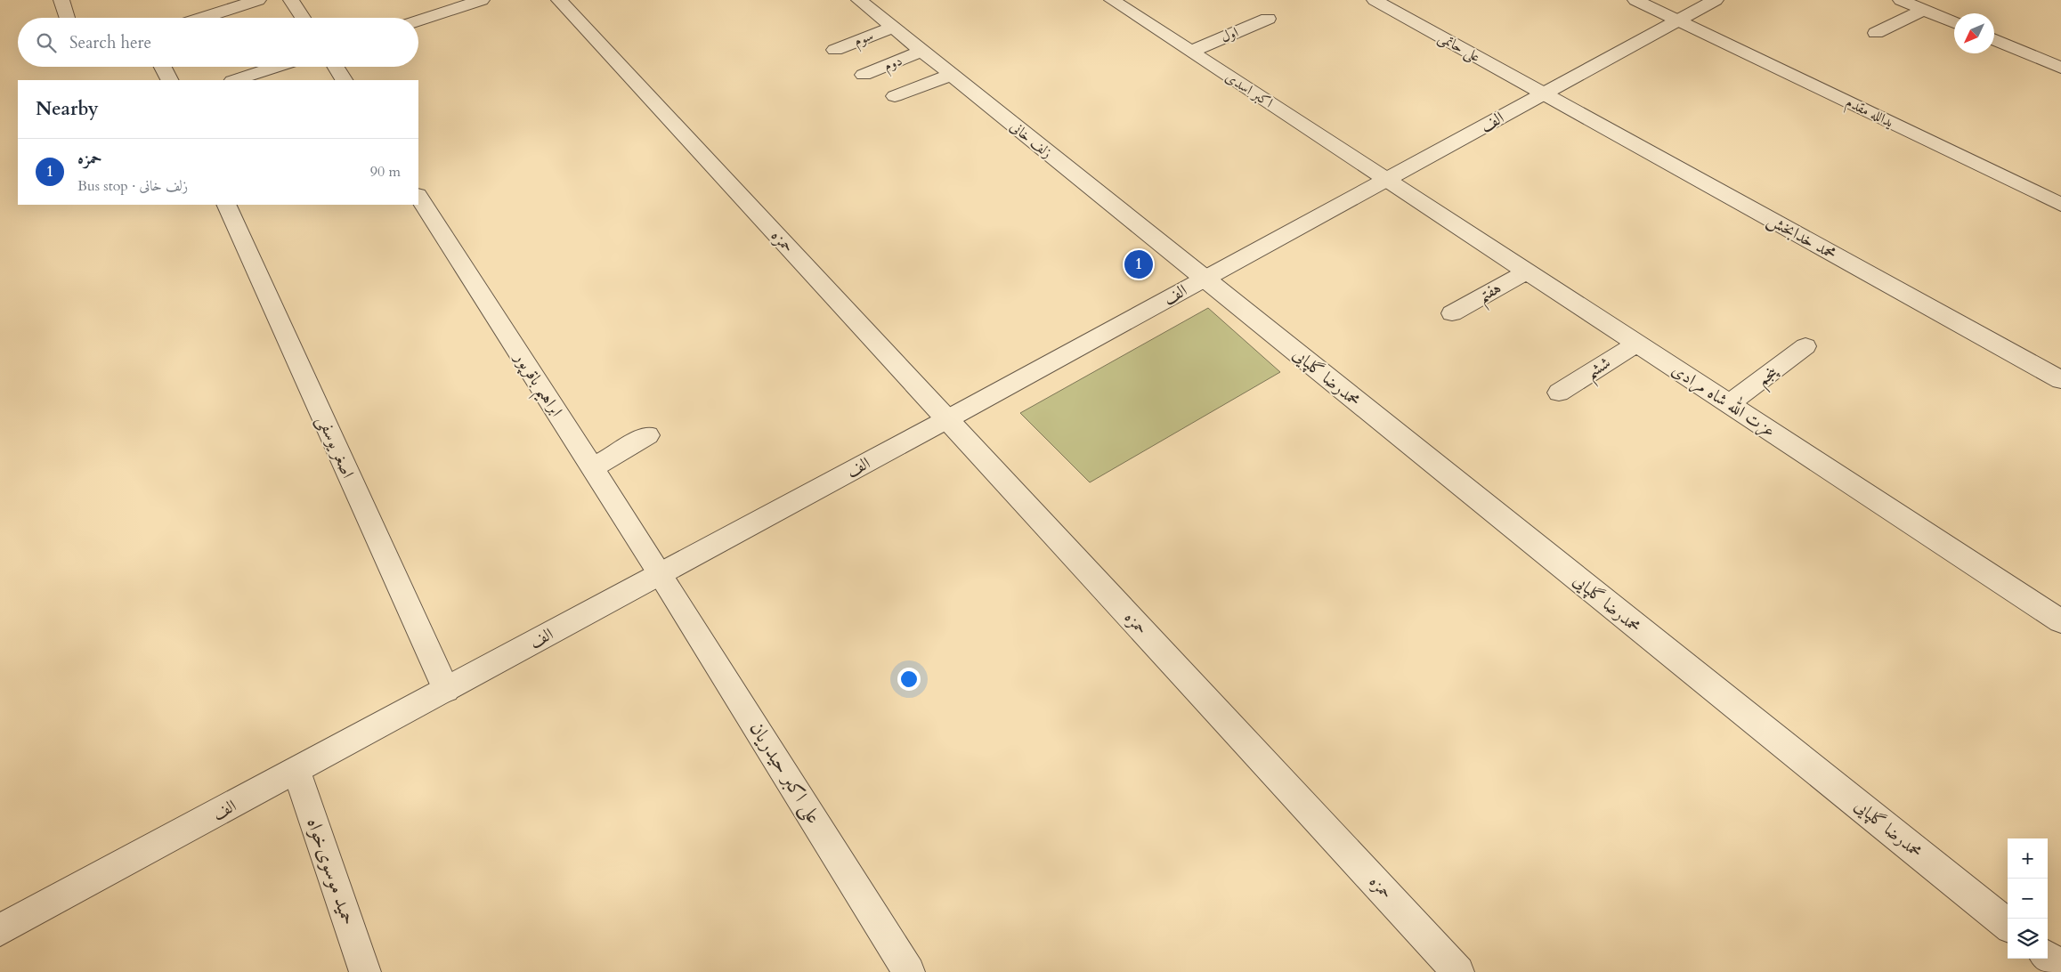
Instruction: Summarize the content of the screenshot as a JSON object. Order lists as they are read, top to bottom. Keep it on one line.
{"streets":{"street":["اول","سوم","علی حاتمی","دوم","اکبر اسدی","یدالله مقدم","الف","زلف خانی","محمد خدابخش","حمزه","هفتم","ششم","پنجم","محمدرضا گلپایی","ابراهیم باقرپور","عزت الله شاه مرادی","اصغر یوسفی","علی اکبر حیدریان","حمید موسوی‌خواه"]},"crossings":[["اول","اکبر اسدی"],["سوم","زلف خانی"],["علی حاتمی","الف"],["علی حاتمی","محمد خدابخش"],["دوم","زلف خانی"],["اکبر اسدی","الف"],["اکبر اسدی","عزت الله شاه مرادی"],["یدالله مقدم","الف"],["الف","زلف خانی"],["الف","محمد خدابخش"],["الف","حمزه"],["الف","محمدرضا گلپایی"],["الف","ابراهیم باقرپور"],["الف","عزت الله شاه مرادی"],["الف","اصغر یوسفی"],["الف","علی اکبر حیدریان"],["الف","حمید موسوی‌خواه"],["زلف خانی","محمدرضا گلپایی"],["هفتم","عزت الله شاه مرادی"],["ششم","عزت الله شاه مرادی"],["پنجم","عزت الله شاه مرادی"],["ابراهیم باقرپور","علی اکبر حیدریان"]],"north":"bottom left","page":{"search":"Search here","heading":"Nearby","list":[{"mark":"1","name":"حمزه","note":"Bus stop · زلف خانی","value":"90 m"}],"pins":"1","map_buttons":["+","−"]}}
